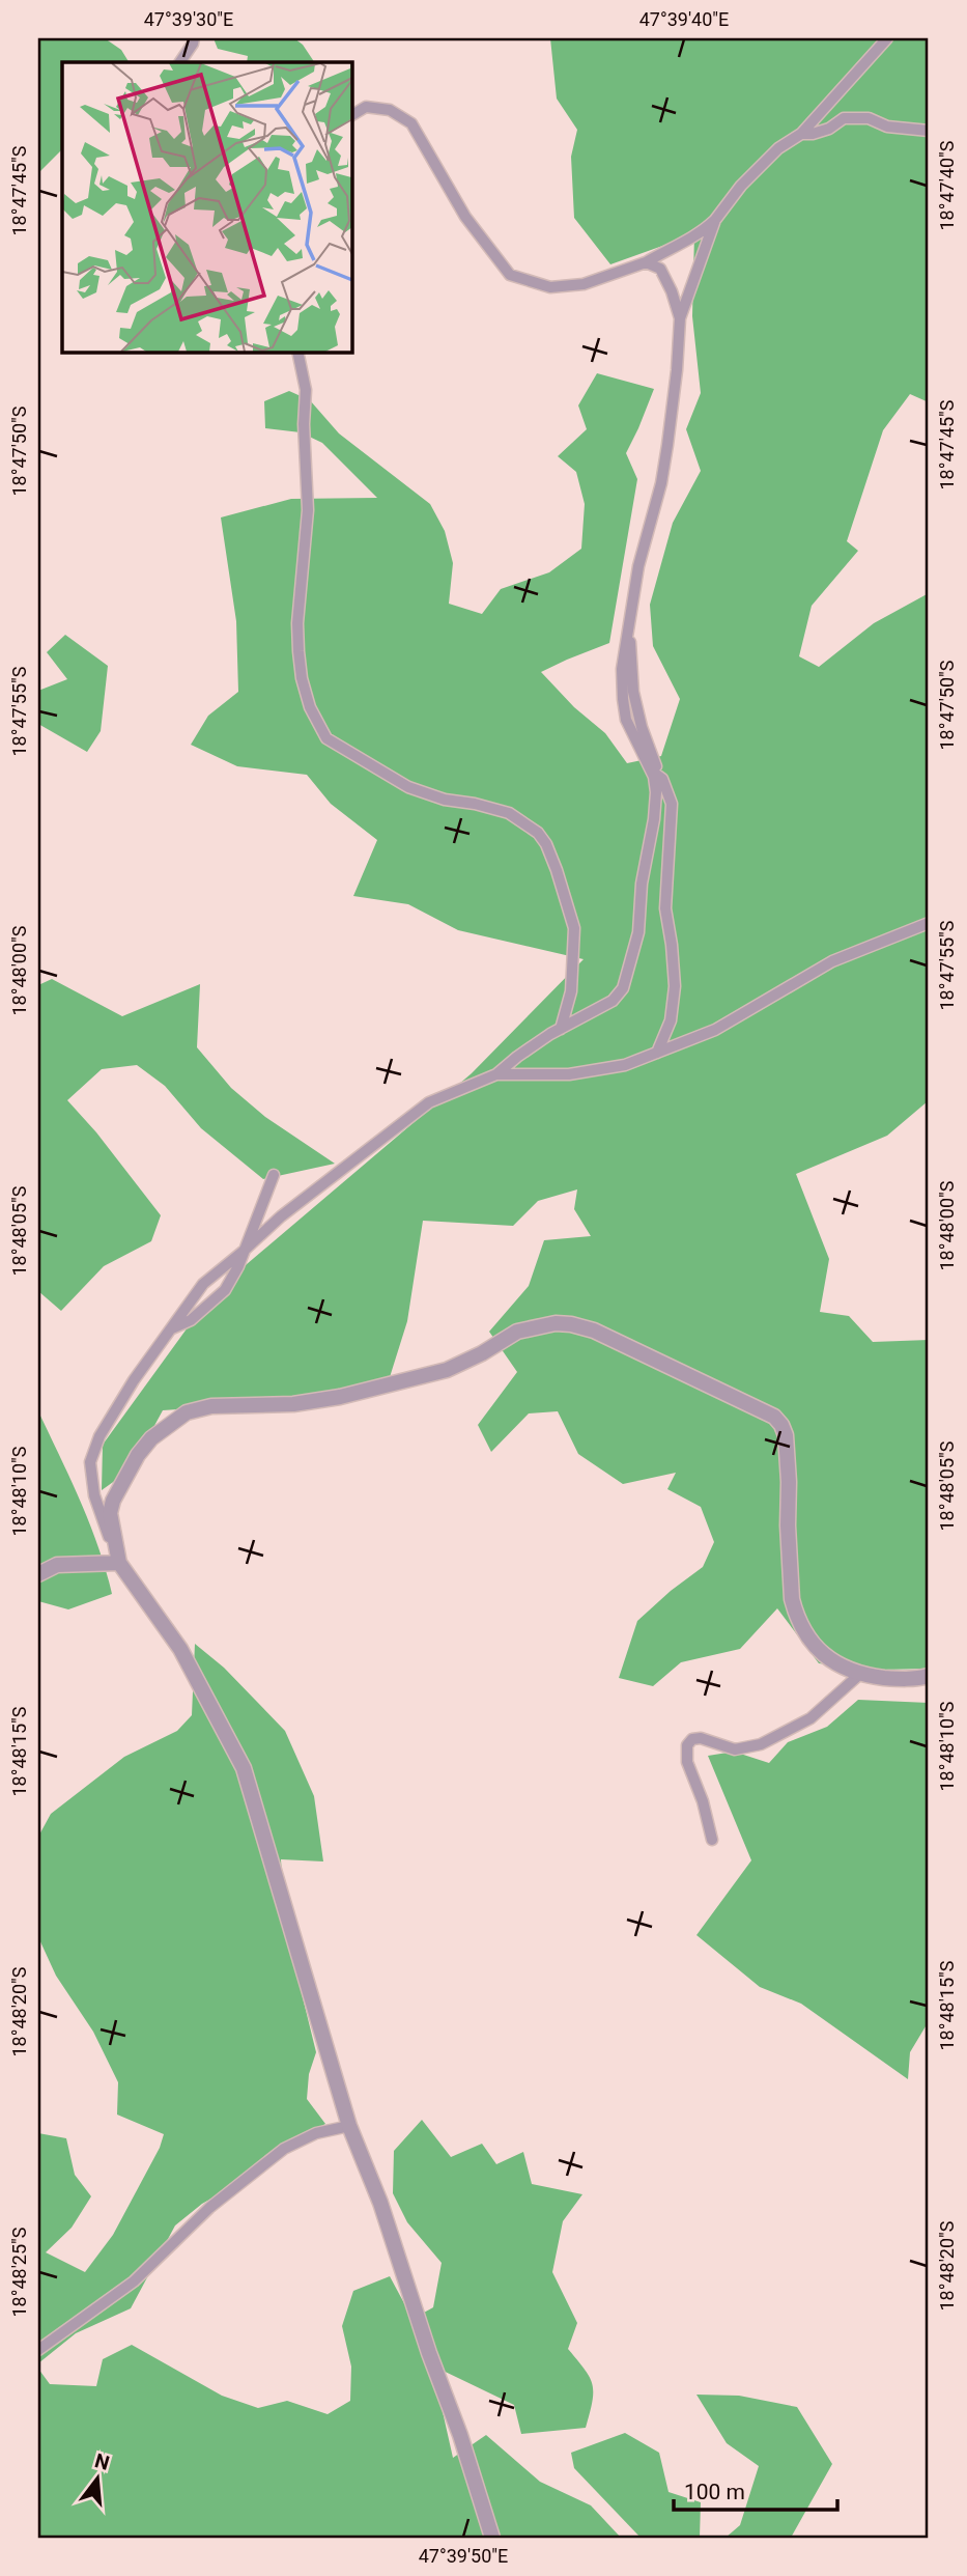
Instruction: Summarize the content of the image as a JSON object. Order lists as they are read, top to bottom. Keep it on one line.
{"scale_bar":"100 m","north":"top","coordinates":["47°39'30\"E","47°39'40\"E","18°47'40\"S","18°47'45\"S","18°47'50\"S","18°47'55\"S","18°48'00\"S","18°48'05\"S","18°48'10\"S","18°48'15\"S","18°48'20\"S","18°48'25\"S","47°39'50\"E"]}
